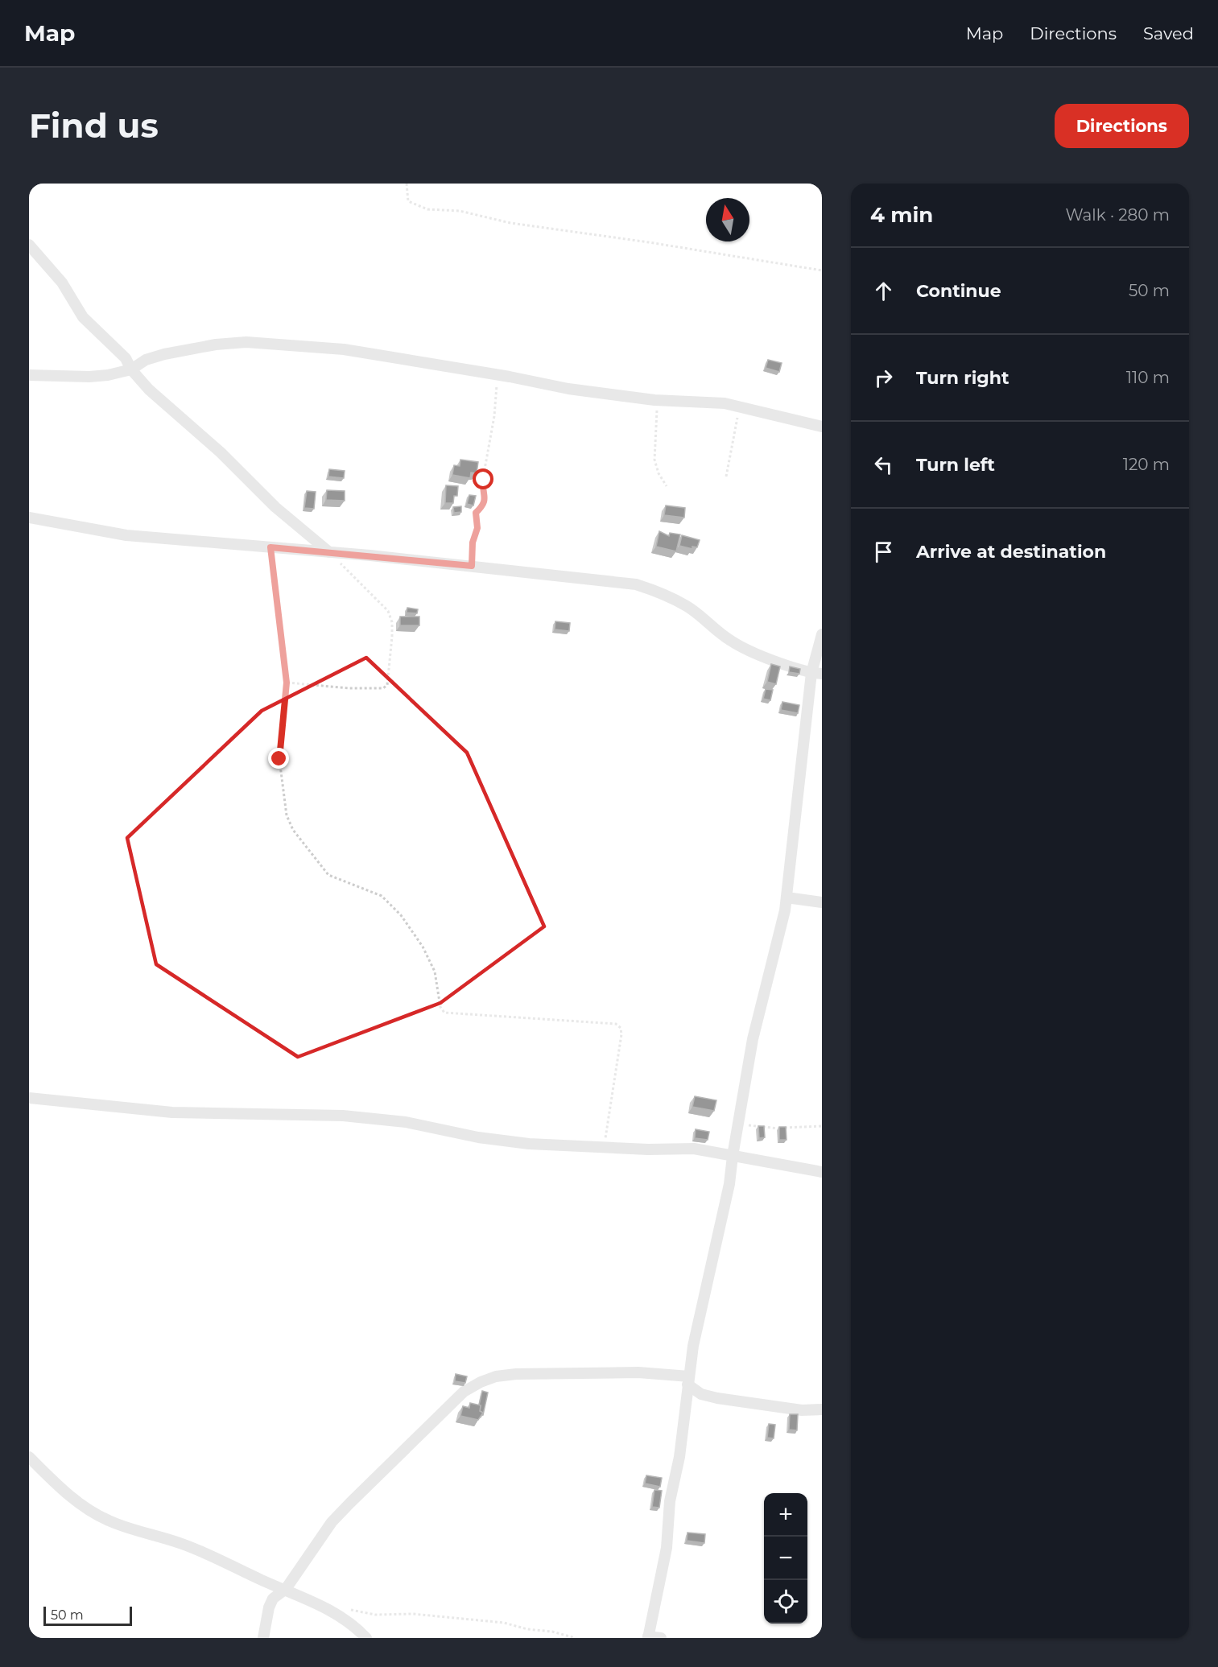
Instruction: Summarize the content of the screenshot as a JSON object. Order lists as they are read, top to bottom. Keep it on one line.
{"scale_bar":"50 m","north":"top","page":{"header":"Map","nav":["Map","Directions","Saved"],"buttons":"Directions","title":"Find us","heading":["4 min","Walk · 280 m"],"list":[["Continue","50 m"],["Turn right","110 m"],["Turn left","120 m"],"Arrive at destination"],"map_buttons":["+","−"],"scale":"50 m"}}
